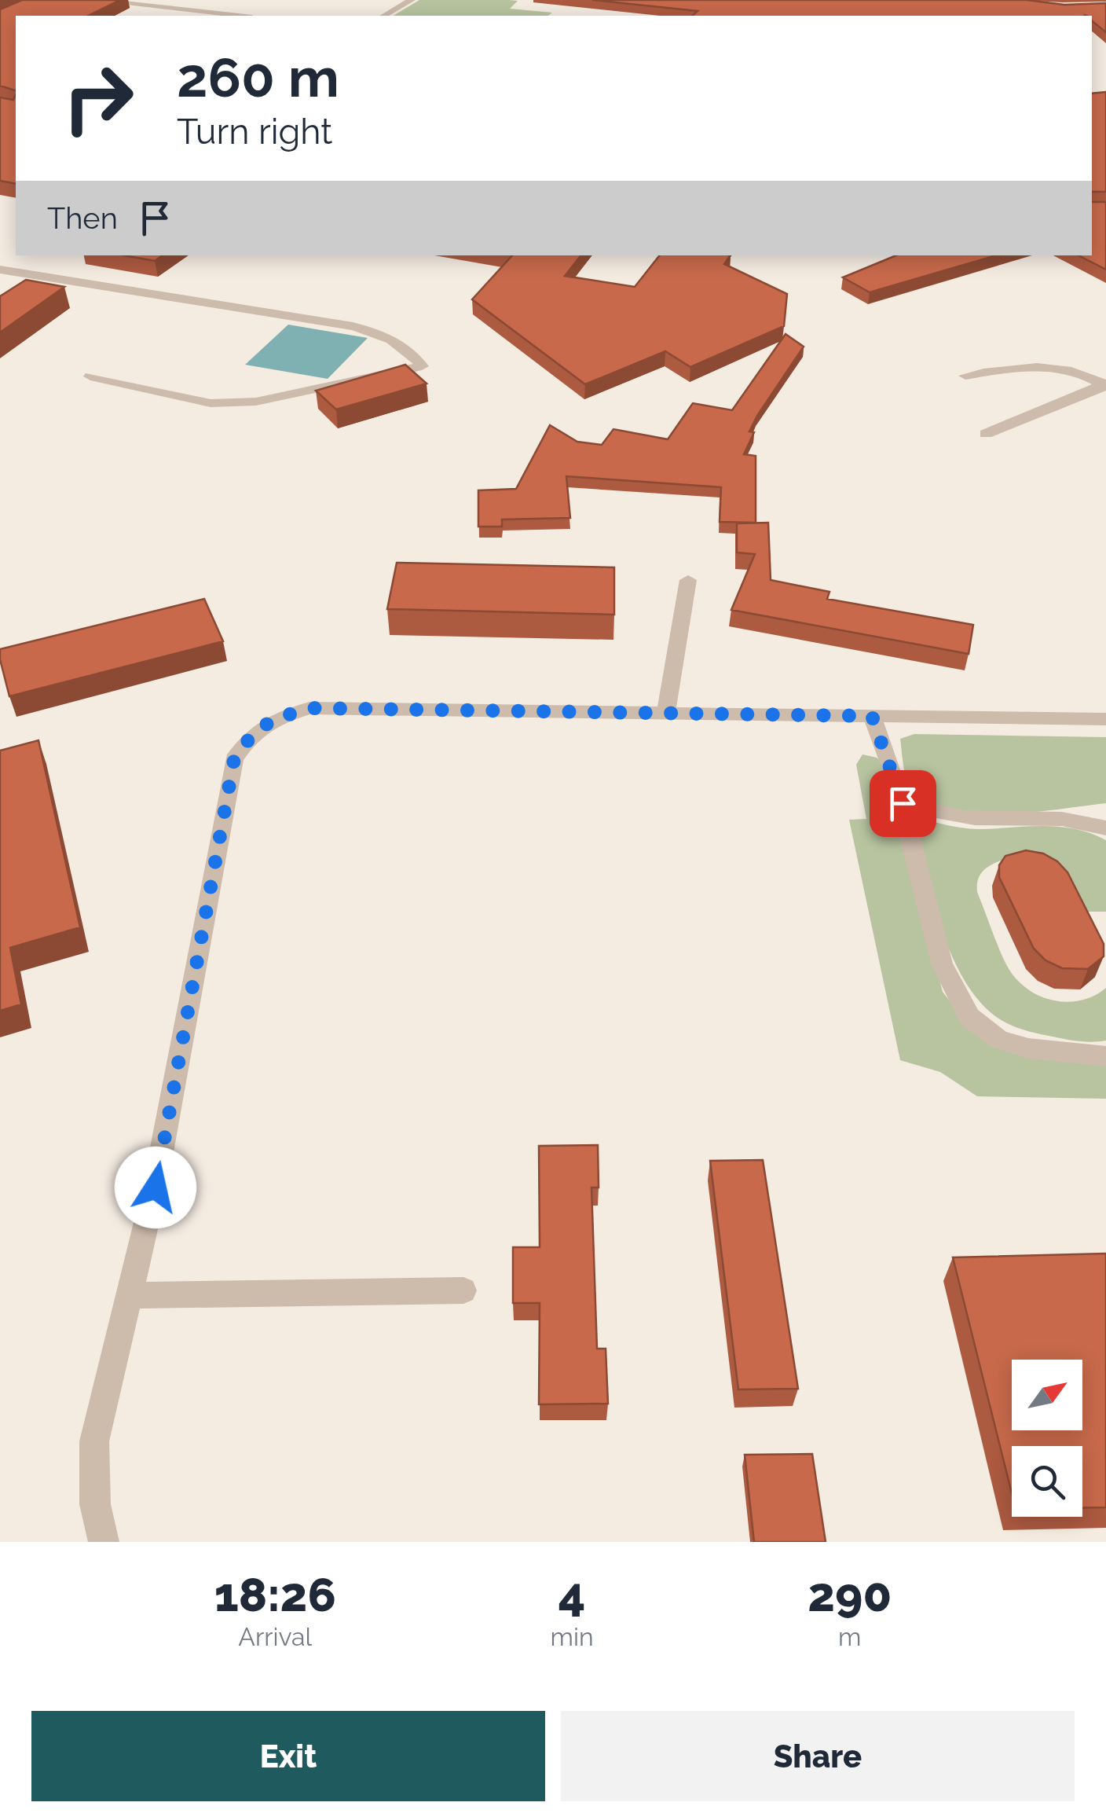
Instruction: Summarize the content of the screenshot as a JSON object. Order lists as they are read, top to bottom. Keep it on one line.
{"north":"top right","page":{"turn":["260 m","Turn right"],"then":"Then","eta":["18:26","Arrival","4","min","290","m"],"buttons":["Exit","Share"]}}
